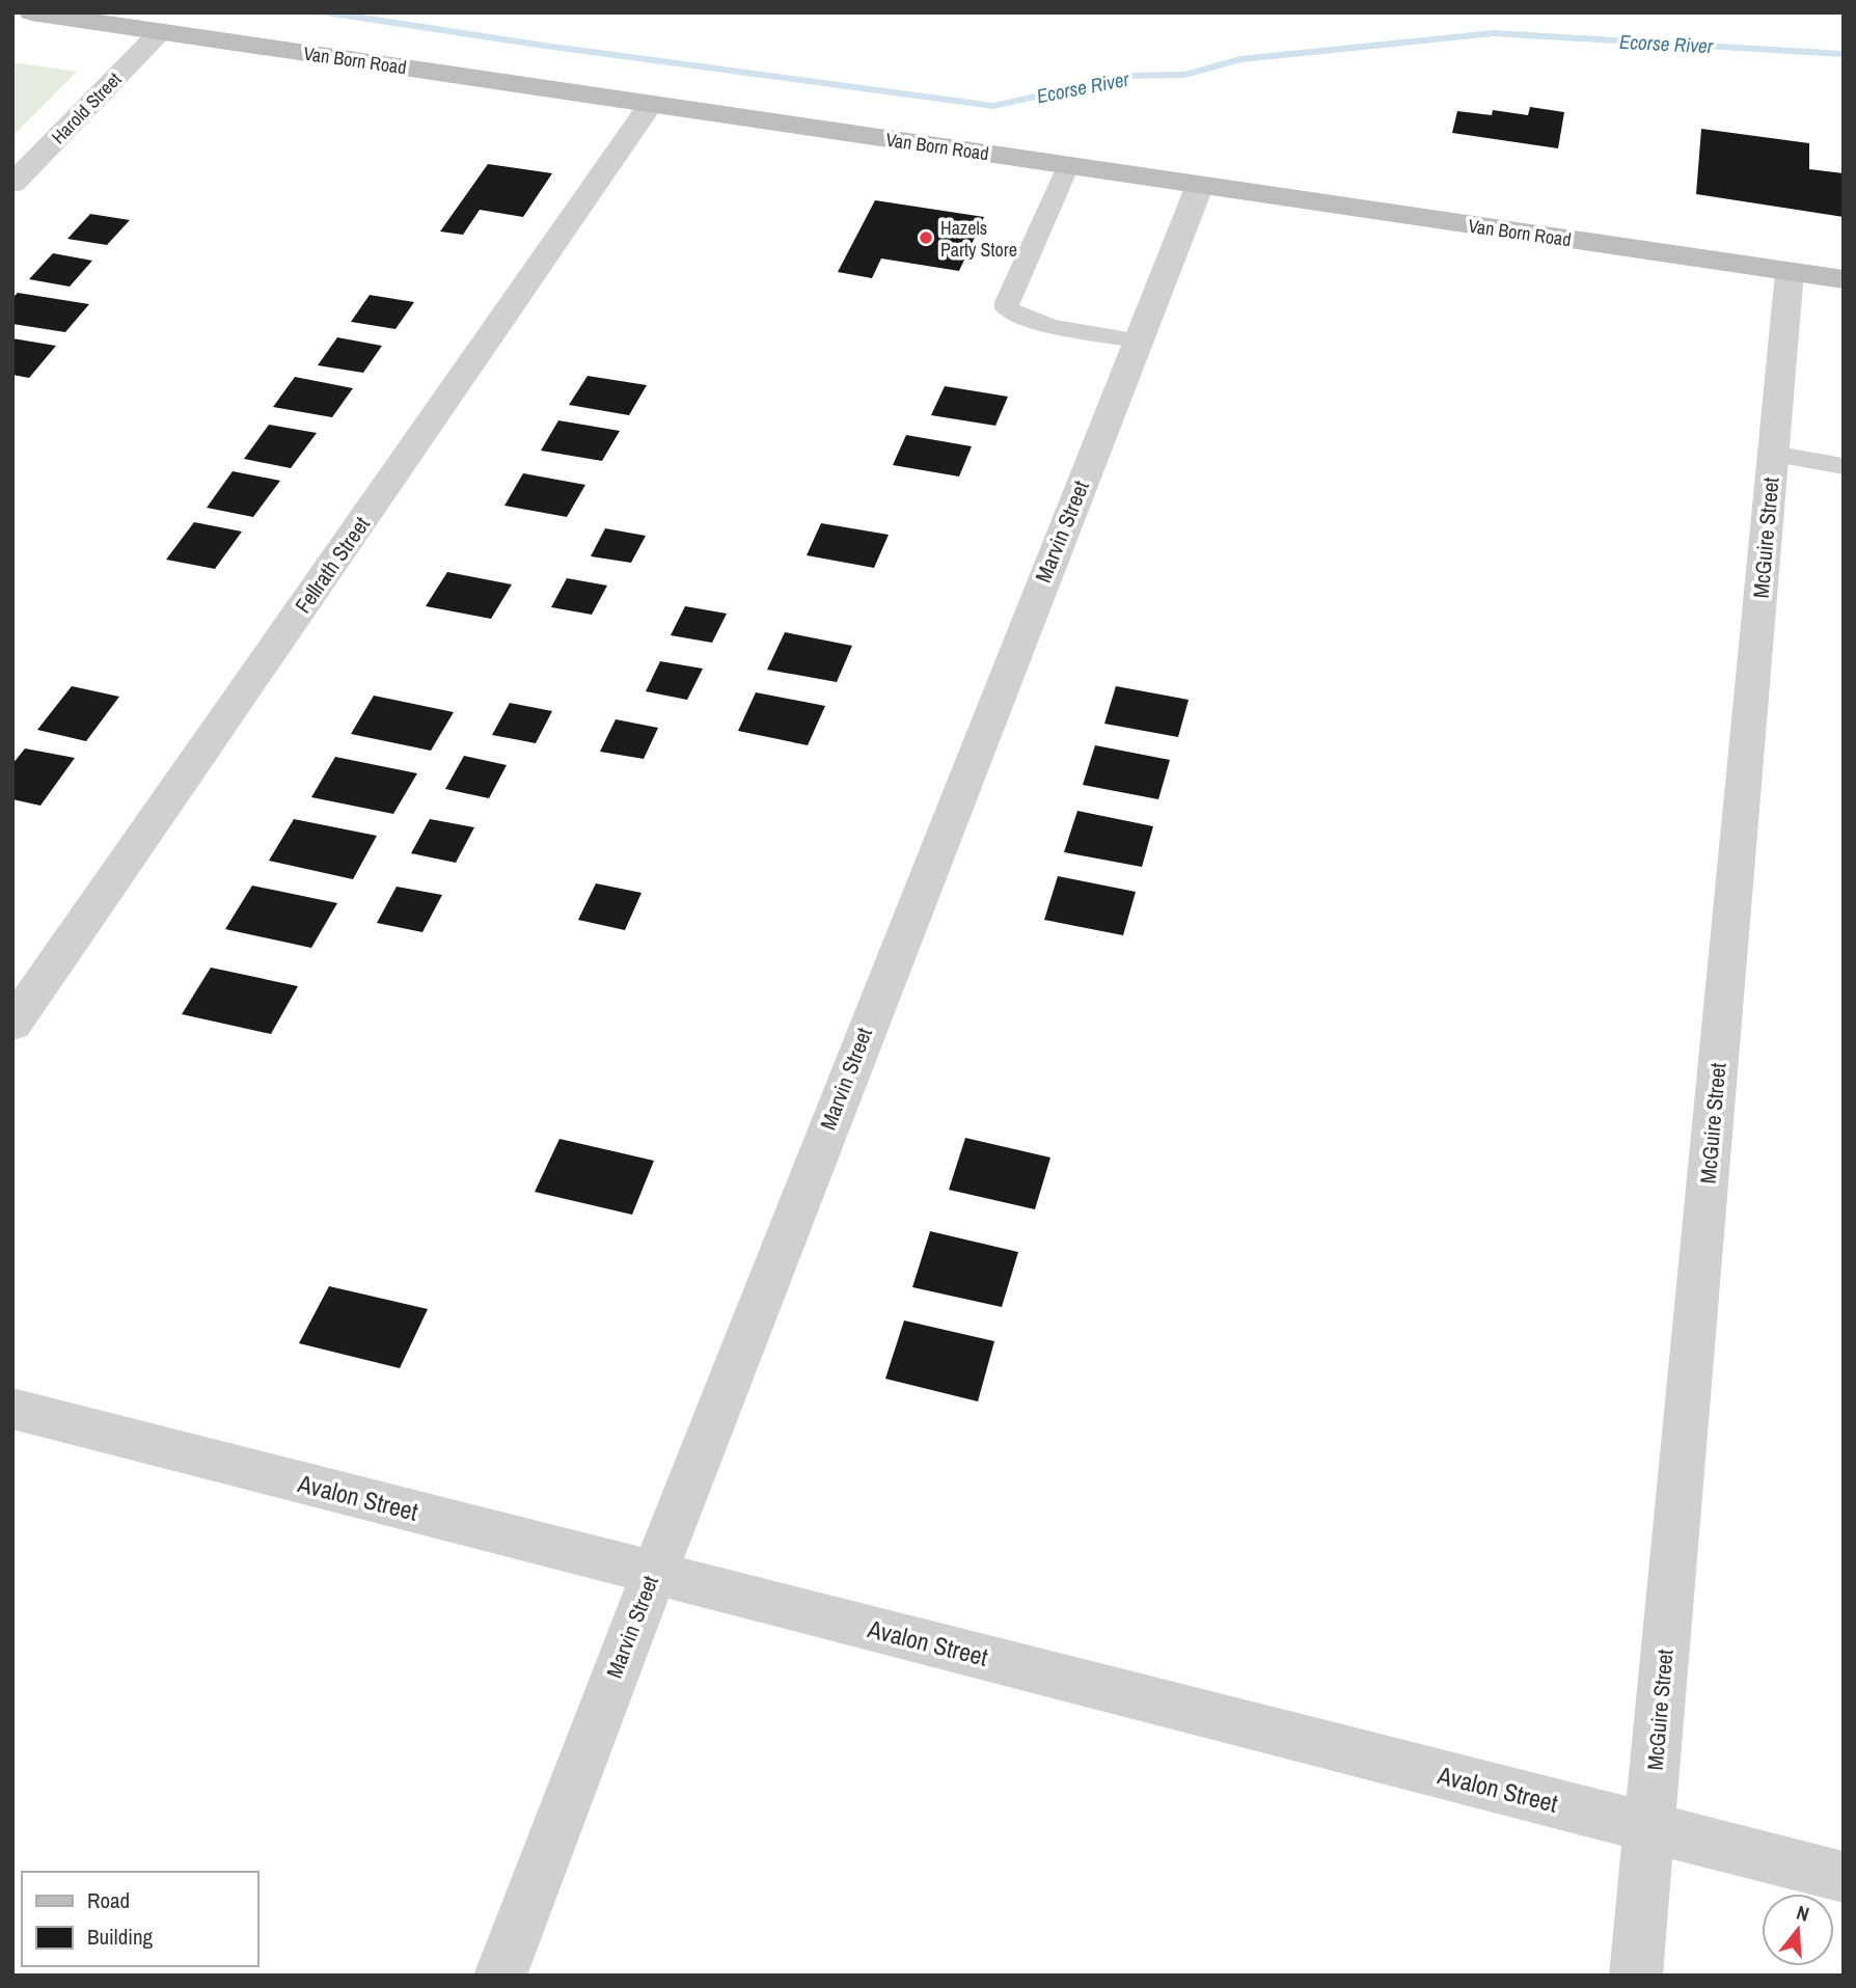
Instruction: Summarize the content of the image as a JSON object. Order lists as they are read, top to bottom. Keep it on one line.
{"streets":{"main road":["Van Born Road"],"street":["Harold Street","Marvin Street","McGuire Street","Fellrath Street","Avalon Street"]},"crossings":[["Van Born Road","Harold Street"],["Van Born Road","Marvin Street"],["Van Born Road","McGuire Street"],["Van Born Road","Fellrath Street"],["Marvin Street","Avalon Street"],["McGuire Street","Avalon Street"]],"water":["Ecorse River"],"places":["Hazels Party Store"],"legend":["Road","Building"],"north":"top"}
